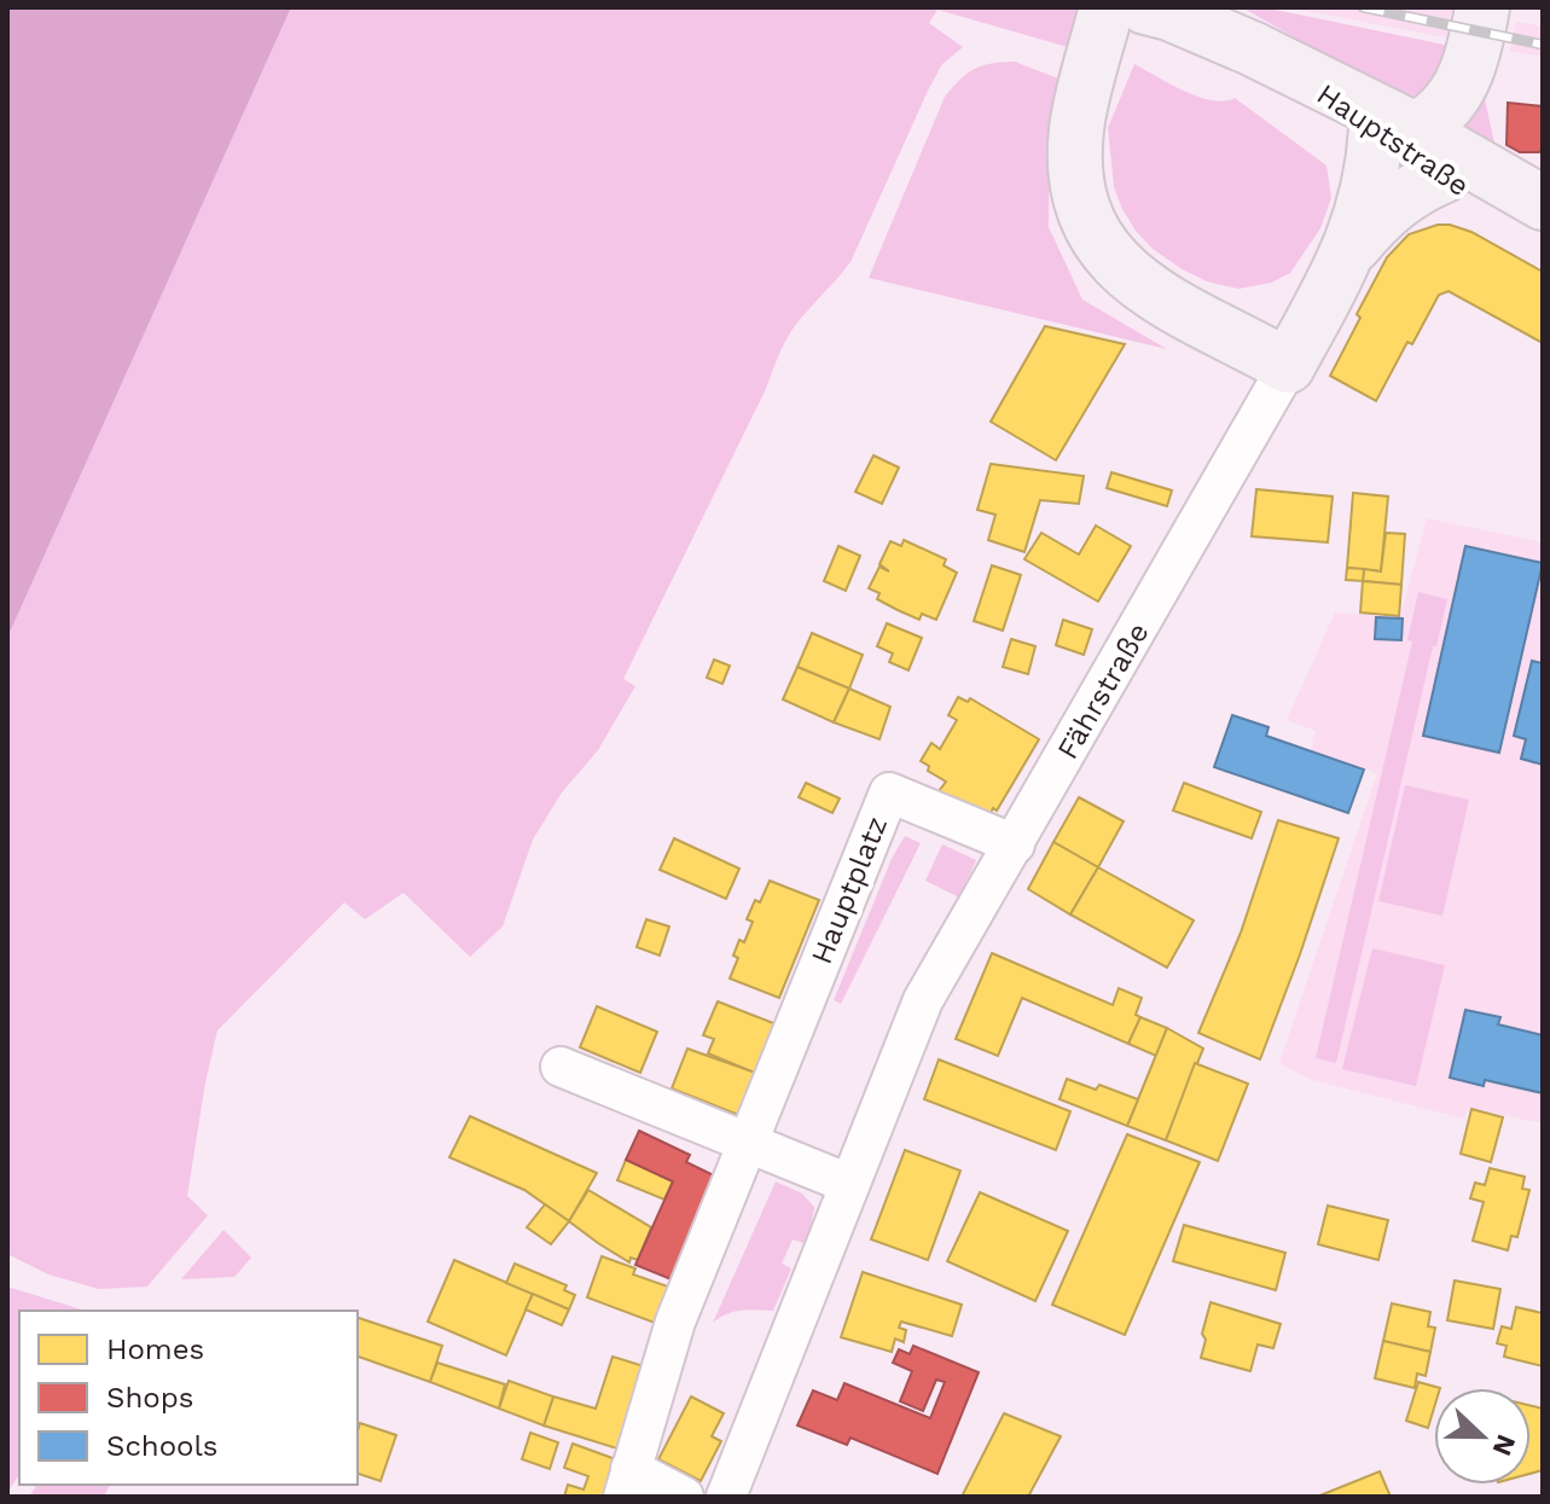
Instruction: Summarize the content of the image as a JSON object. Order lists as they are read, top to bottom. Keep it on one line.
{"streets":{"street":["Hauptstraße","Fährstraße","Hauptplatz"]},"crossings":[["Fährstraße","Hauptplatz"]],"legend":["Homes","Shops","Schools"],"north":"right"}
